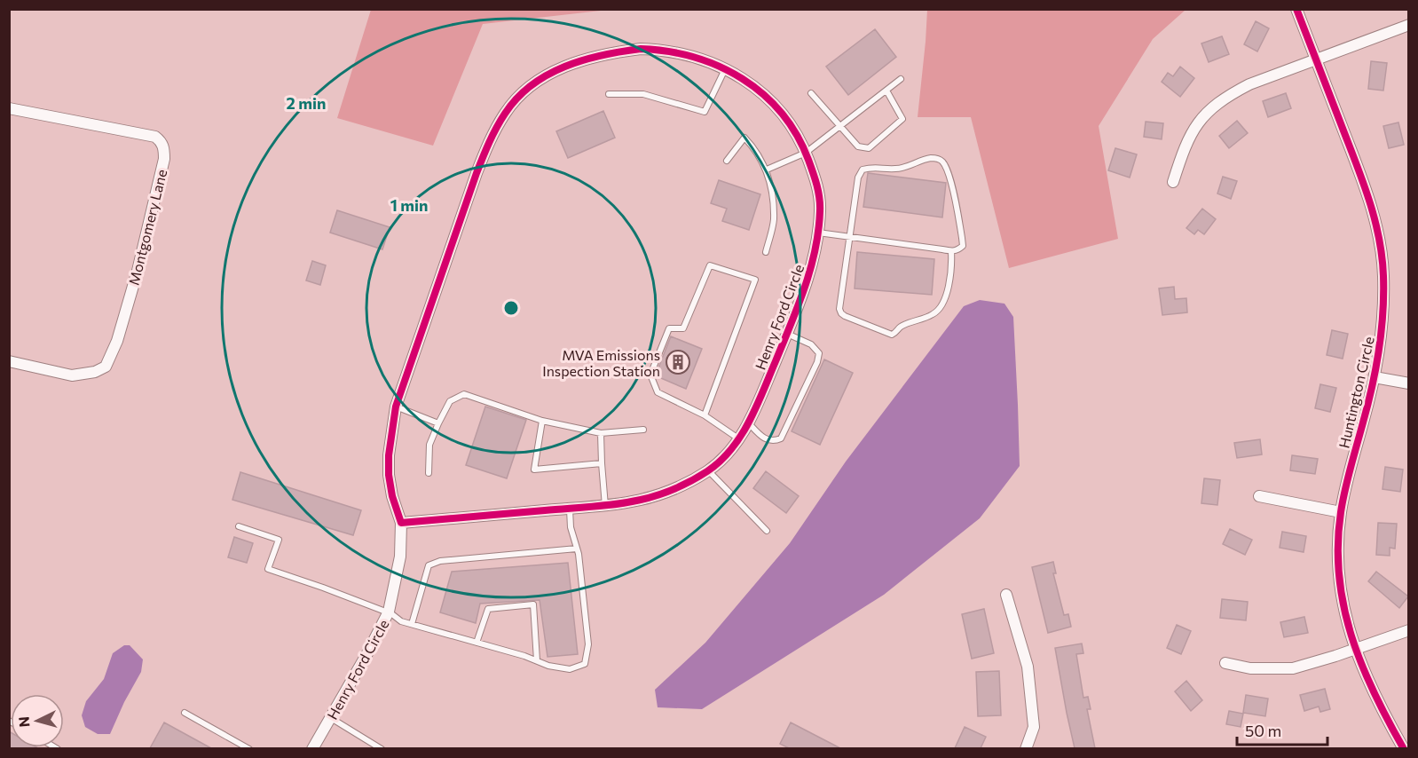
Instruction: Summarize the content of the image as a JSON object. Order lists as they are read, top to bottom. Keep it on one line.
{"streets":{"street":["Montgomery Lane","Henry Ford Circle","Huntington Circle"]},"places":{"building":["MVA Emissions Inspection Station"]},"scale_bar":"50 m","north":"left","rings":["2 min","1 min"]}
